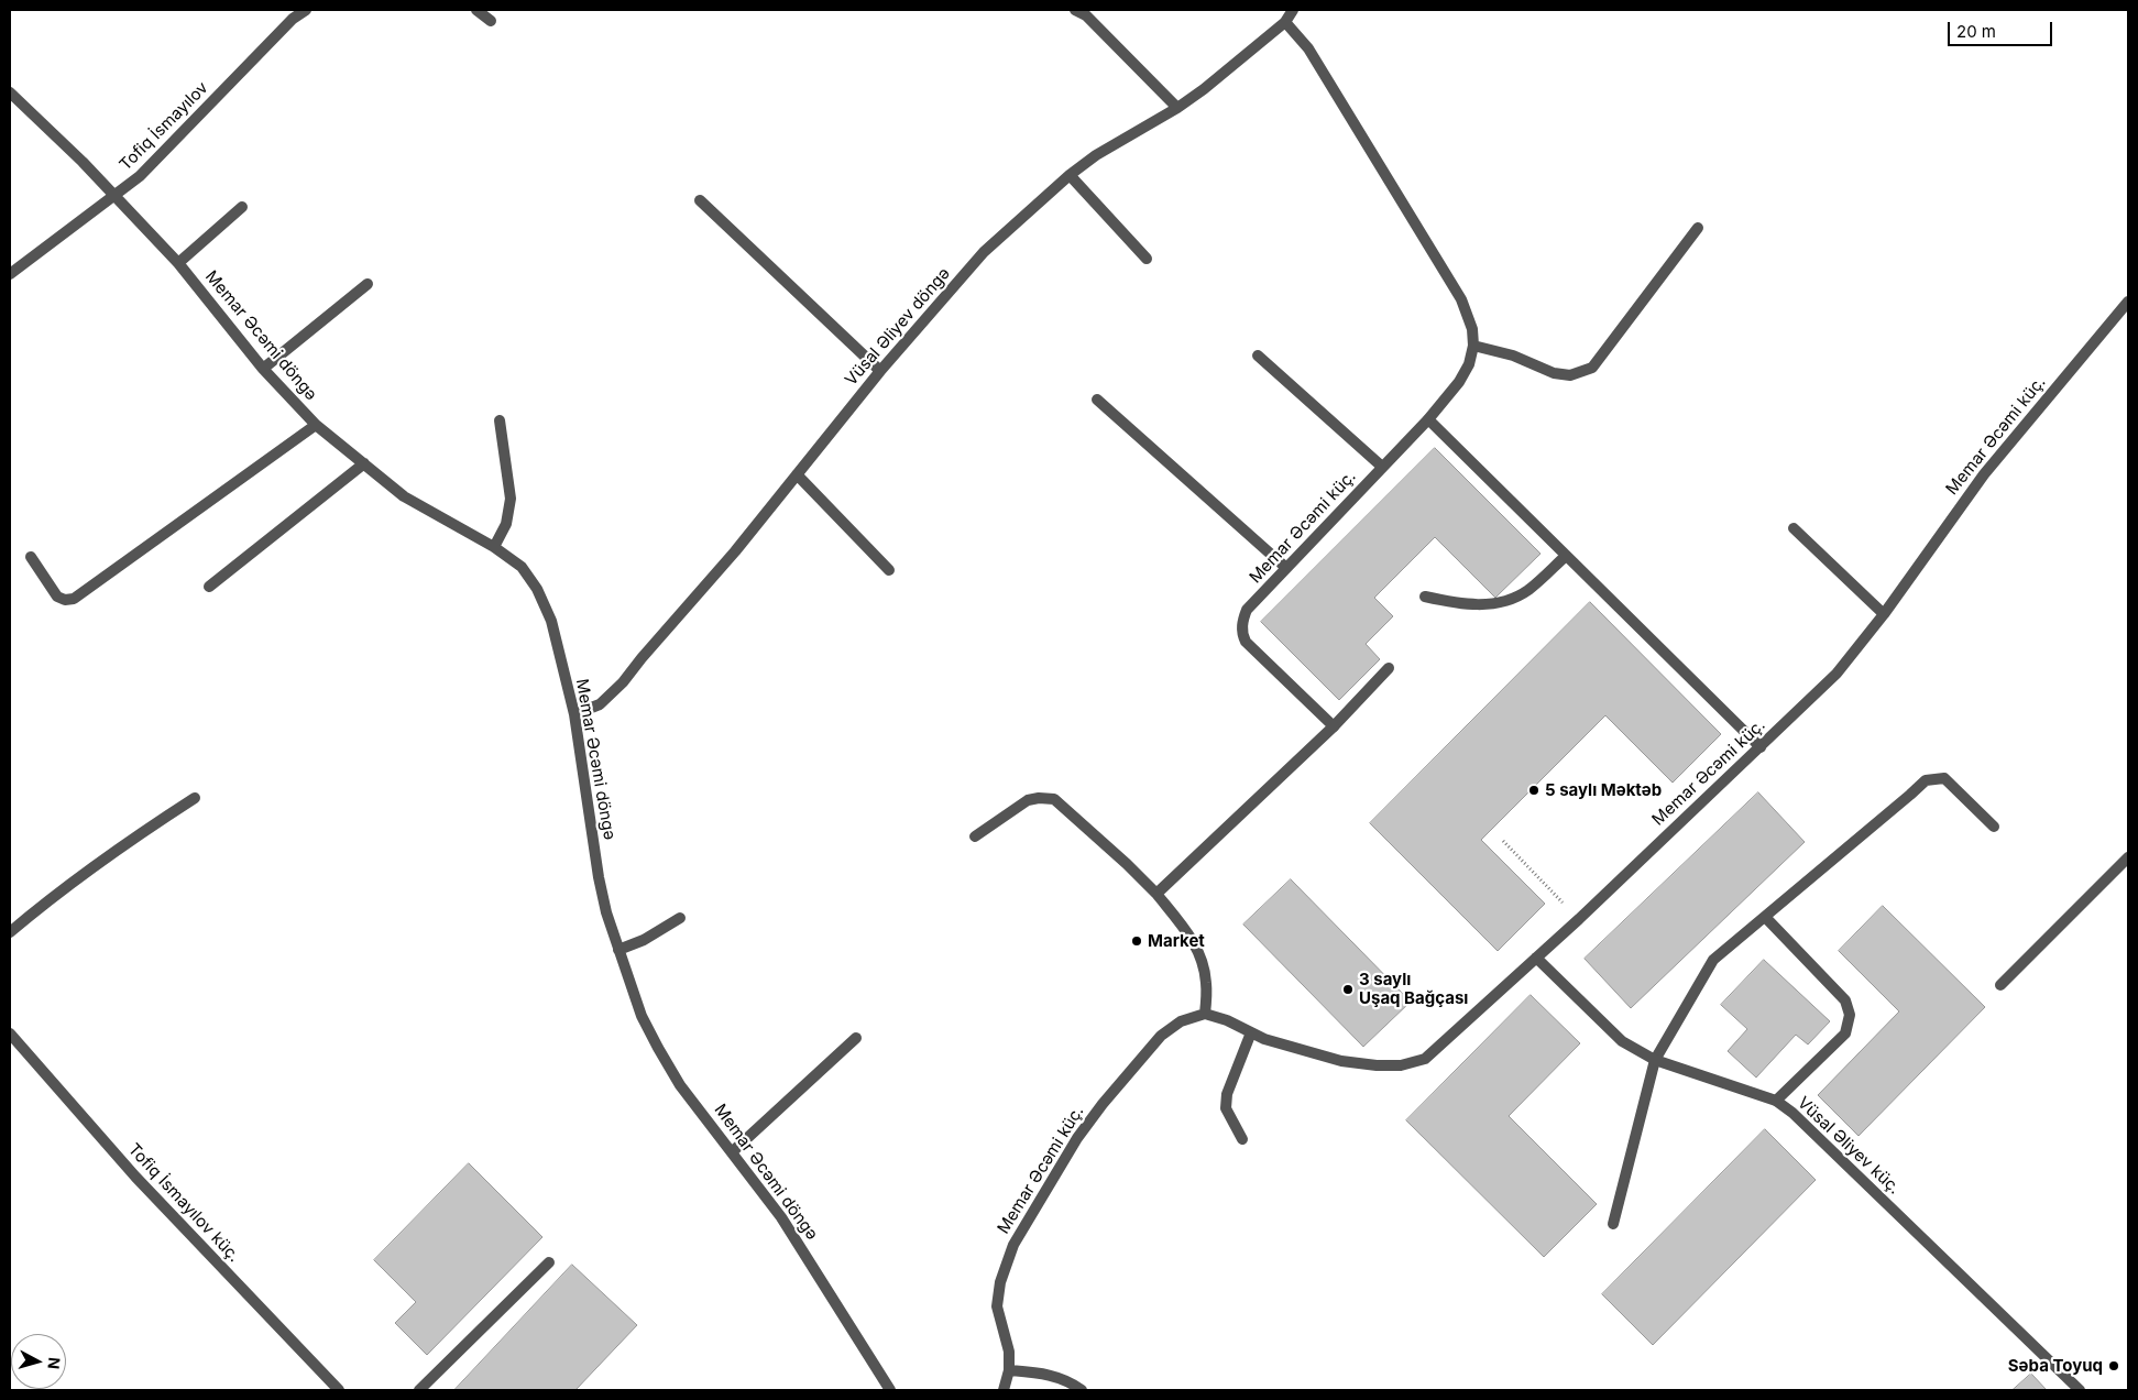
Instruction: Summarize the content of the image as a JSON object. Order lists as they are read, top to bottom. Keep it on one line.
{"streets":{"street":["Tofiq İsmayılov","Vüsal Əliyev döngə","Memar Əcəmi döngə","Memar Əcəmi küç.","Vüsal Əliyev küç.","Tofiq İsmayılov küç."]},"crossings":[["Tofiq İsmayılov","Memar Əcəmi döngə"],["Vüsal Əliyev döngə","Memar Əcəmi döngə"],["Vüsal Əliyev döngə","Memar Əcəmi küç."],["Memar Əcəmi küç.","Vüsal Əliyev küç."]],"places":["5 saylı Məktəb","Market","3 saylı Uşaq Bağçası","Səba Toyuq"],"scale_bar":"20 m","north":"right"}
